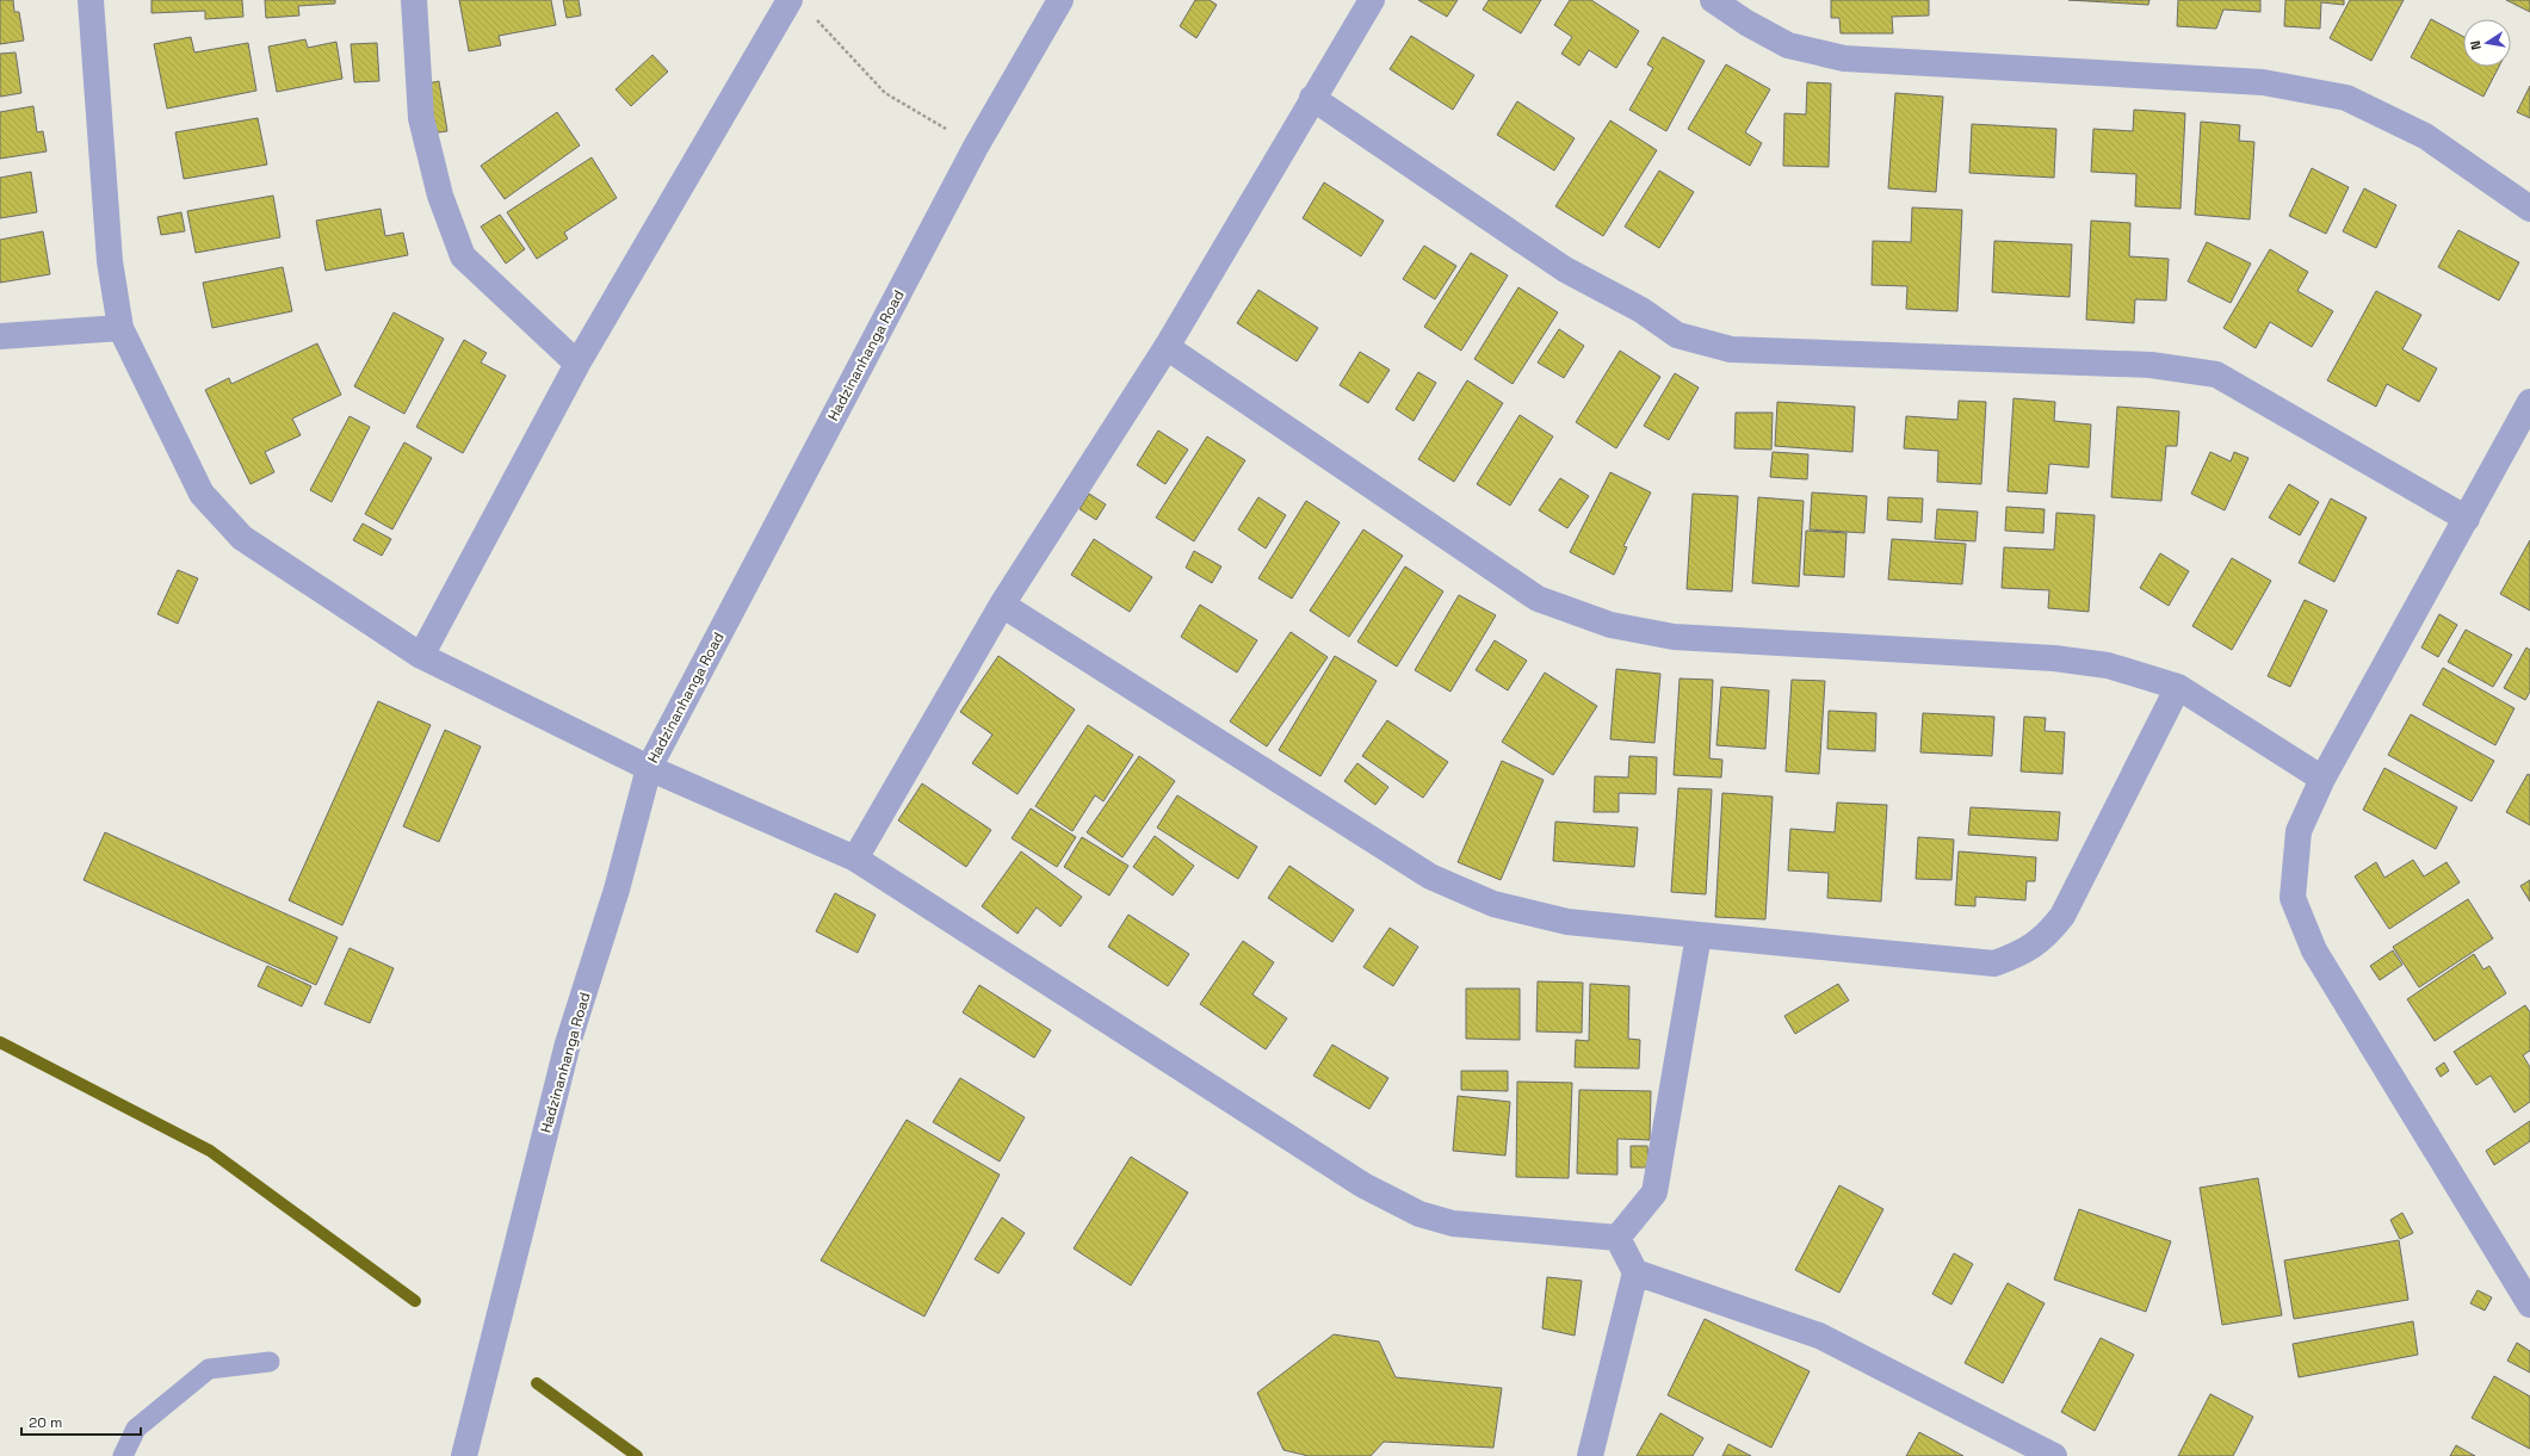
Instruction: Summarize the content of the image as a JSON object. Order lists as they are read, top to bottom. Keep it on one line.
{"streets":{"street":["Hadzinanhanga Road"]},"scale_bar":"20 m","north":"left"}
